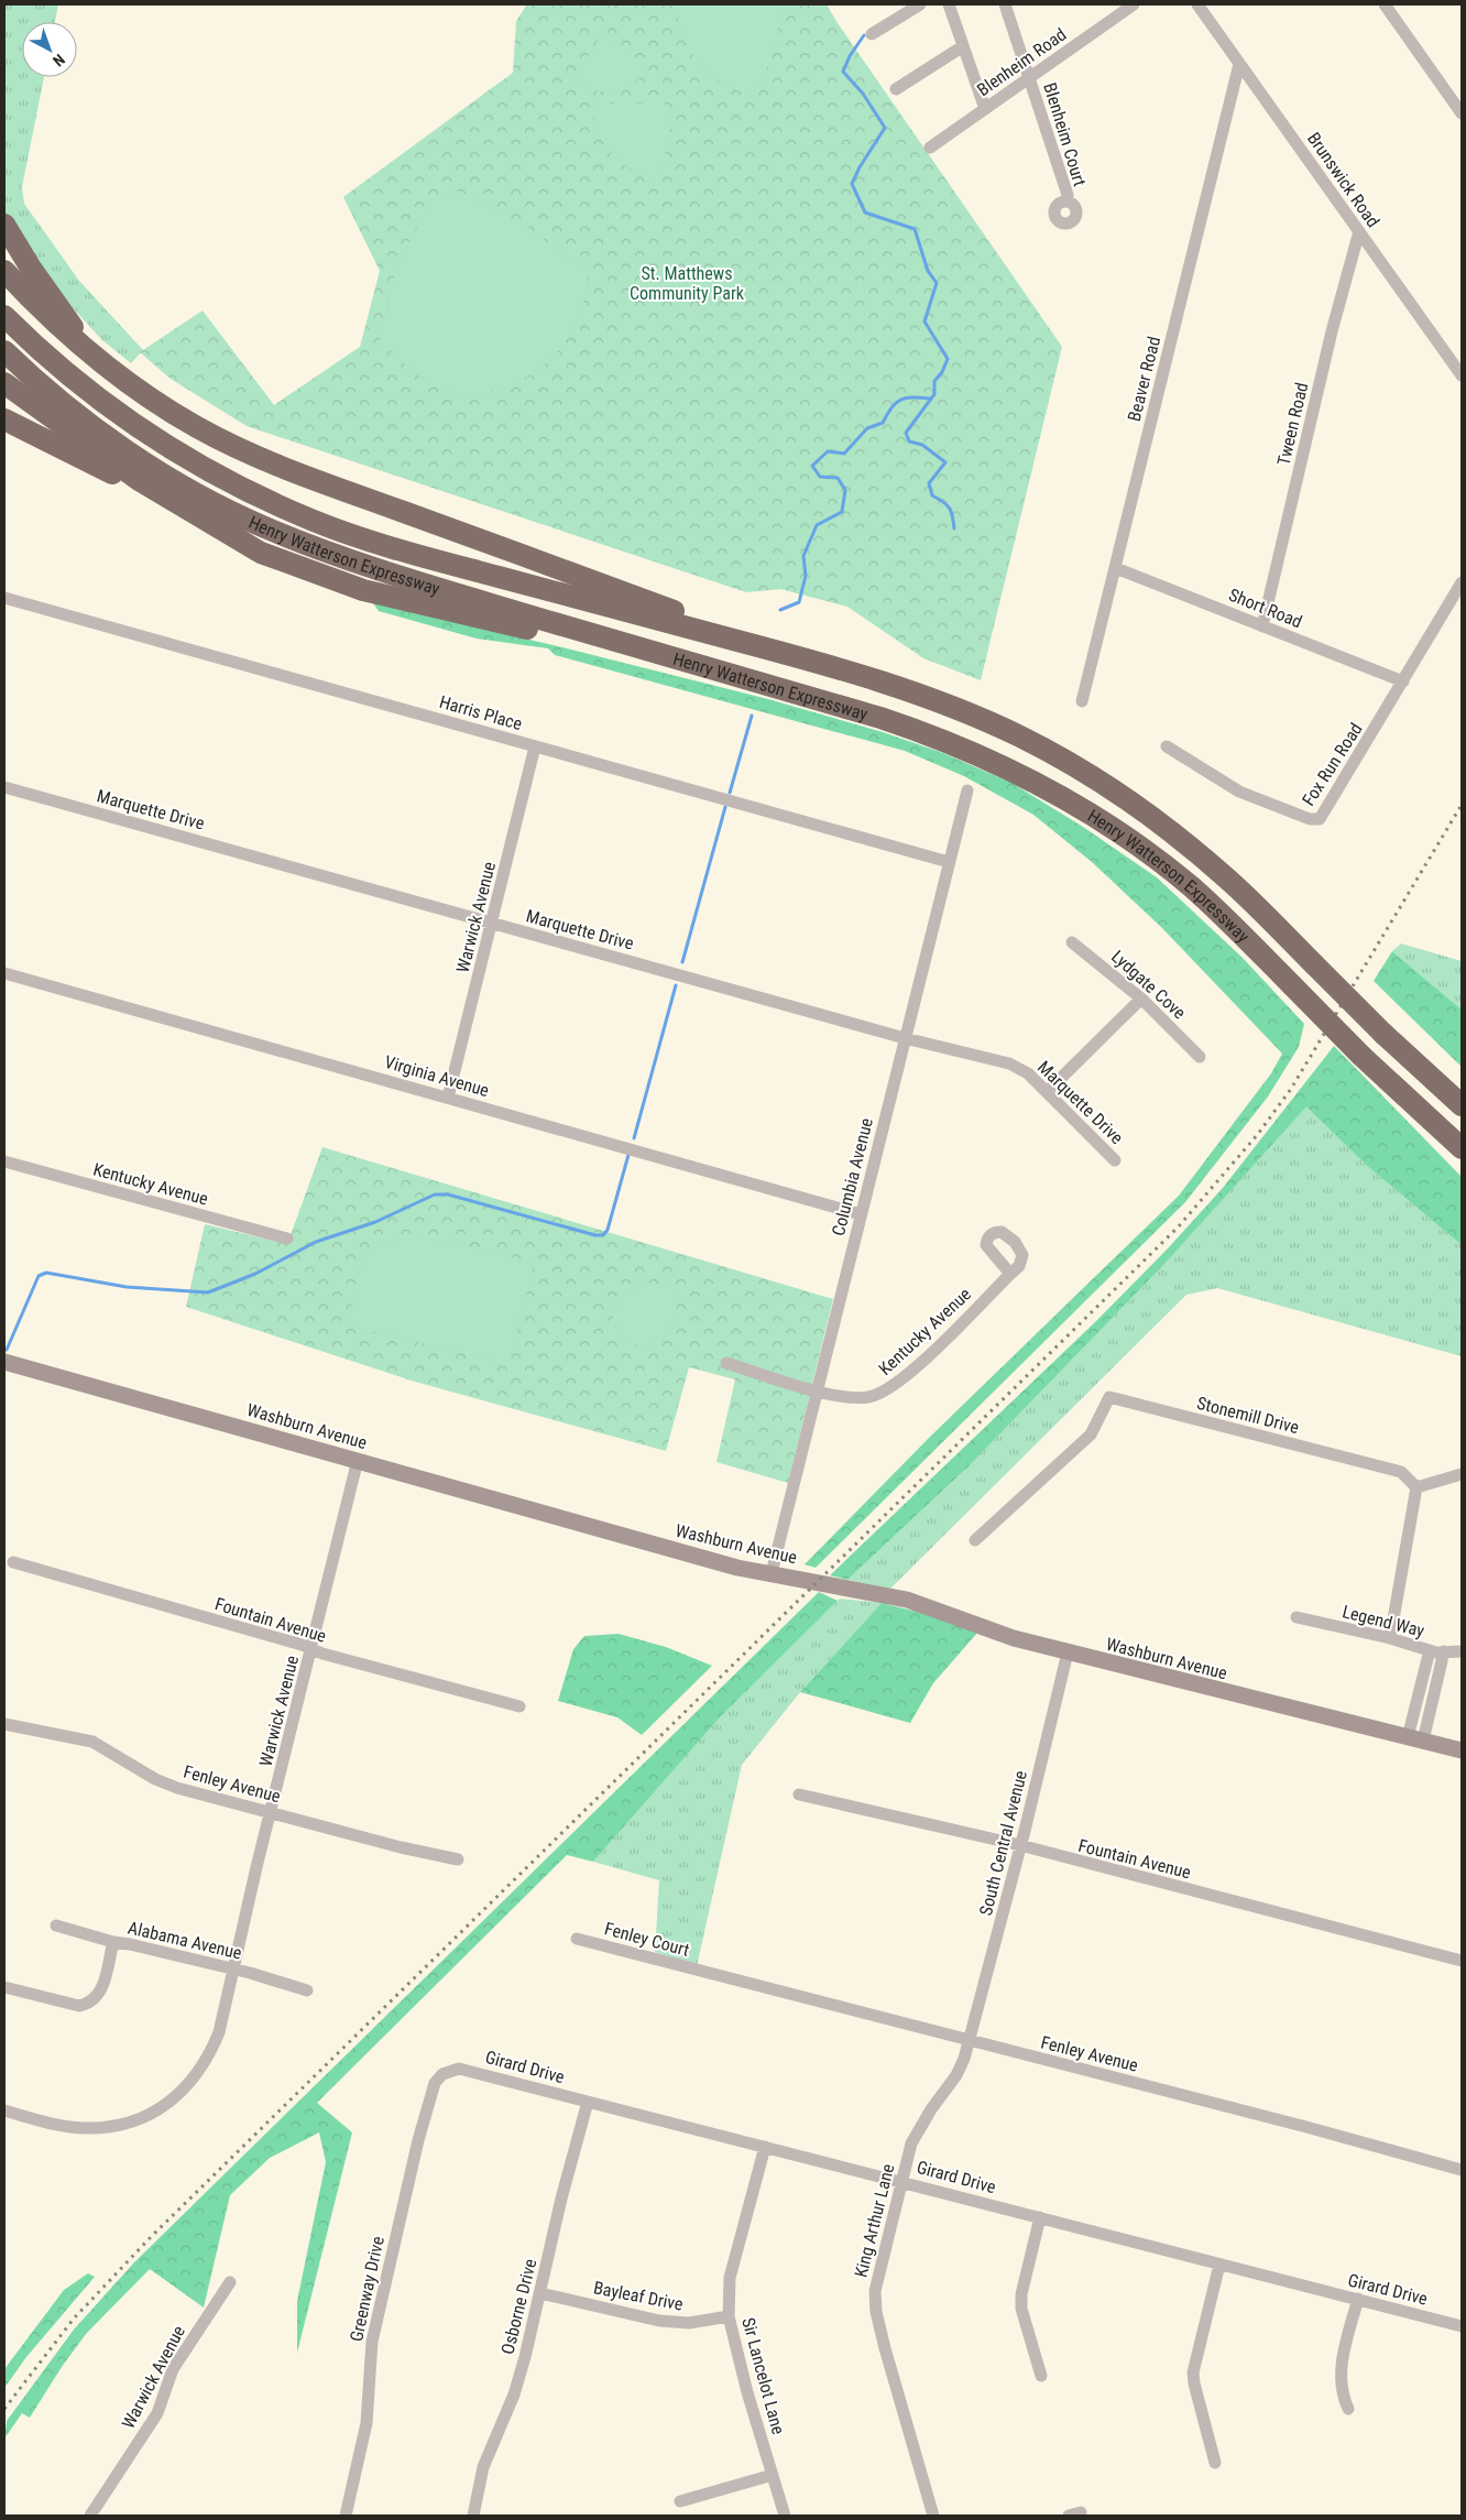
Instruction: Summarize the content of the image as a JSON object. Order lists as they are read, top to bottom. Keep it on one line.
{"streets":{"highway":["Henry Watterson Expressway"],"street":["Blenheim Road","Blenheim Court","Brunswick Road","Beaver Road","Tween Road","Short Road","Harris Place","Fox Run Road","Marquette Drive","Warwick Avenue","Lydgate Cove","Virginia Avenue","Columbia Avenue","Kentucky Avenue","Stonemill Drive","Washburn Avenue","Fountain Avenue","Legend Way","Fenley Avenue","South Central Avenue","Fenley Court","Alabama Avenue","Girard Drive","King Arthur Lane","Greenway Drive","Bayleaf Drive","Osborne Drive","Sir Lancelot Lane"]},"crossings":[["Blenheim Road","Blenheim Court"],["Brunswick Road","Beaver Road"],["Brunswick Road","Tween Road"],["Beaver Road","Short Road"],["Tween Road","Short Road"],["Short Road","Fox Run Road"],["Harris Place","Warwick Avenue"],["Harris Place","Columbia Avenue"],["Marquette Drive","Warwick Avenue"],["Marquette Drive","Columbia Avenue"],["Warwick Avenue","Virginia Avenue"],["Warwick Avenue","Washburn Avenue"],["Warwick Avenue","Fountain Avenue"],["Warwick Avenue","Fenley Avenue"],["Warwick Avenue","Alabama Avenue"],["Virginia Avenue","Columbia Avenue"],["Columbia Avenue","Kentucky Avenue"],["Columbia Avenue","Washburn Avenue"],["Washburn Avenue","South Central Avenue"],["Fountain Avenue","South Central Avenue"],["Fenley Avenue","South Central Avenue"],["Fenley Avenue","Fenley Court"],["Fenley Avenue","King Arthur Lane"],["South Central Avenue","King Arthur Lane"],["Girard Drive","King Arthur Lane"],["Girard Drive","Greenway Drive"],["Girard Drive","Osborne Drive"],["Girard Drive","Sir Lancelot Lane"],["Bayleaf Drive","Osborne Drive"],["Bayleaf Drive","Sir Lancelot Lane"]],"parks":["St. Matthews Community Park"],"north":"bottom right"}
